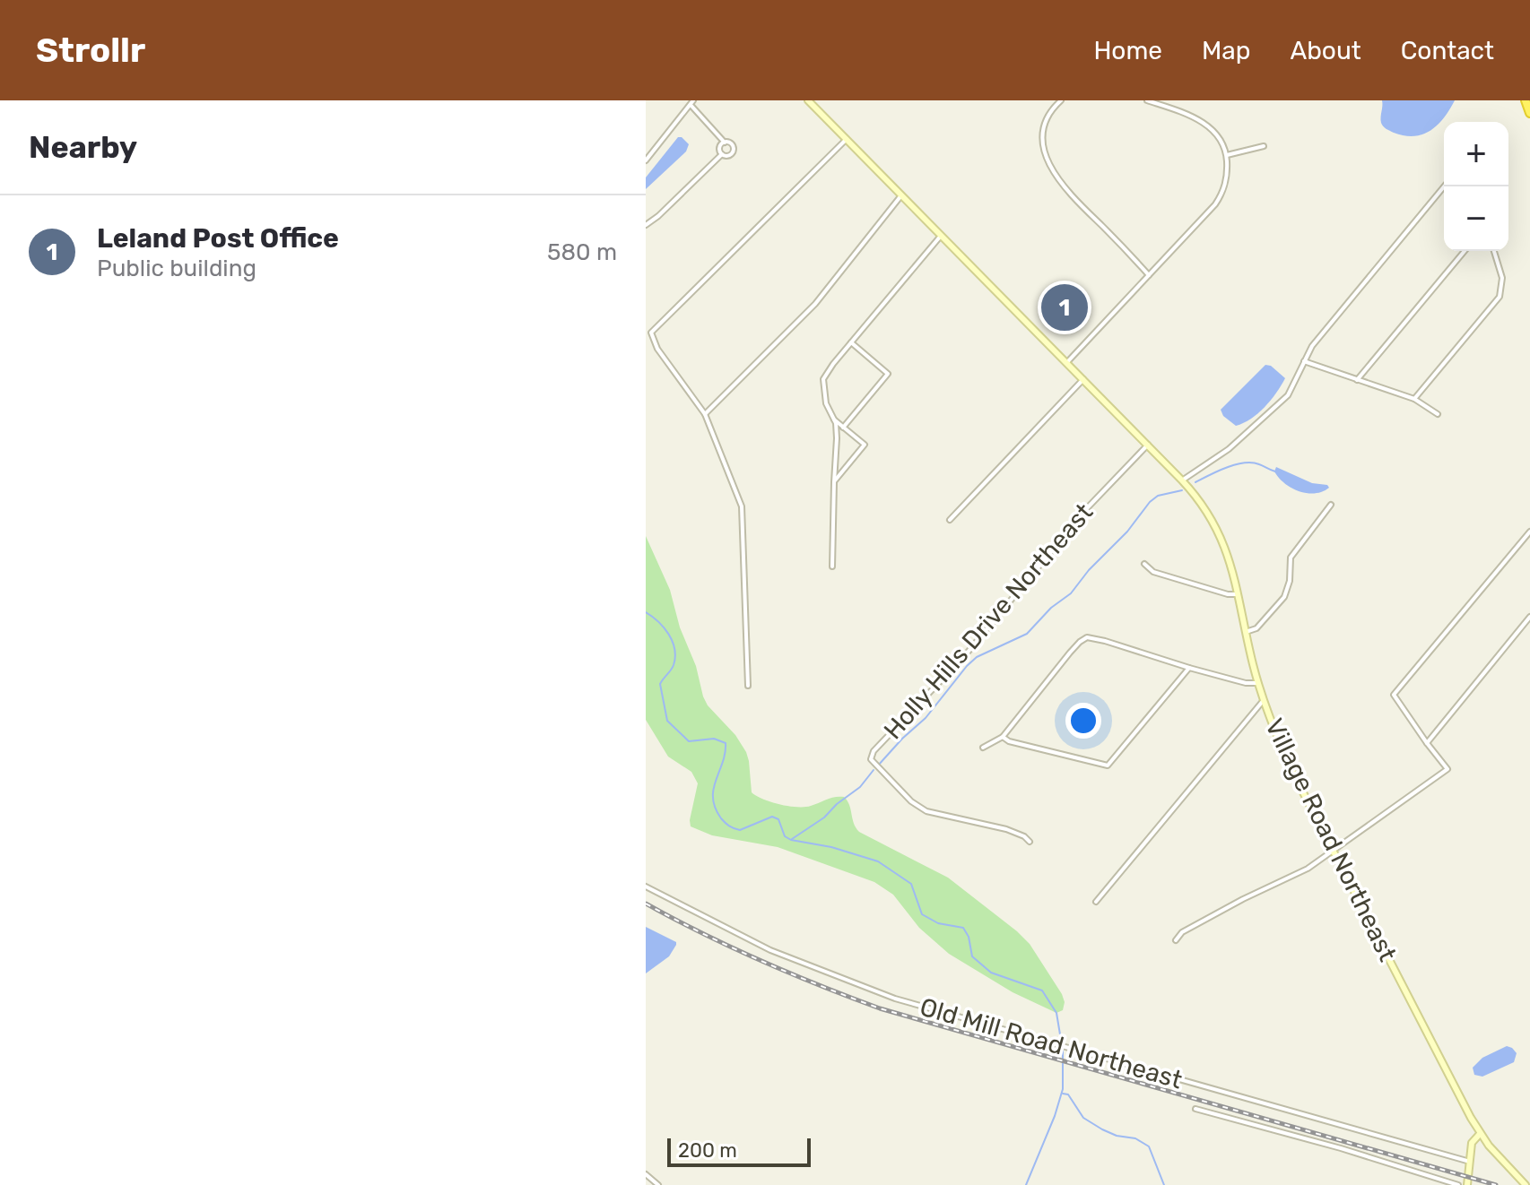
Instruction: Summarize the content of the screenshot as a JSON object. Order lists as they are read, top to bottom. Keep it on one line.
{"streets":{"main road":["Village Road Northeast"],"street":["Holly Hills Drive Northeast","Old Mill Road Northeast"]},"crossings":[["Holly Hills Drive Northeast","Village Road Northeast"]],"scale_bar":"200 m","page":{"header":"Strollr","nav":["Home","Map","About","Contact"],"heading":"Nearby","map_buttons":["+","−"],"list":[{"mark":"1","name":"Leland Post Office","note":"Public building","value":"580 m"}],"pins":"1","scale":"200 m"}}
